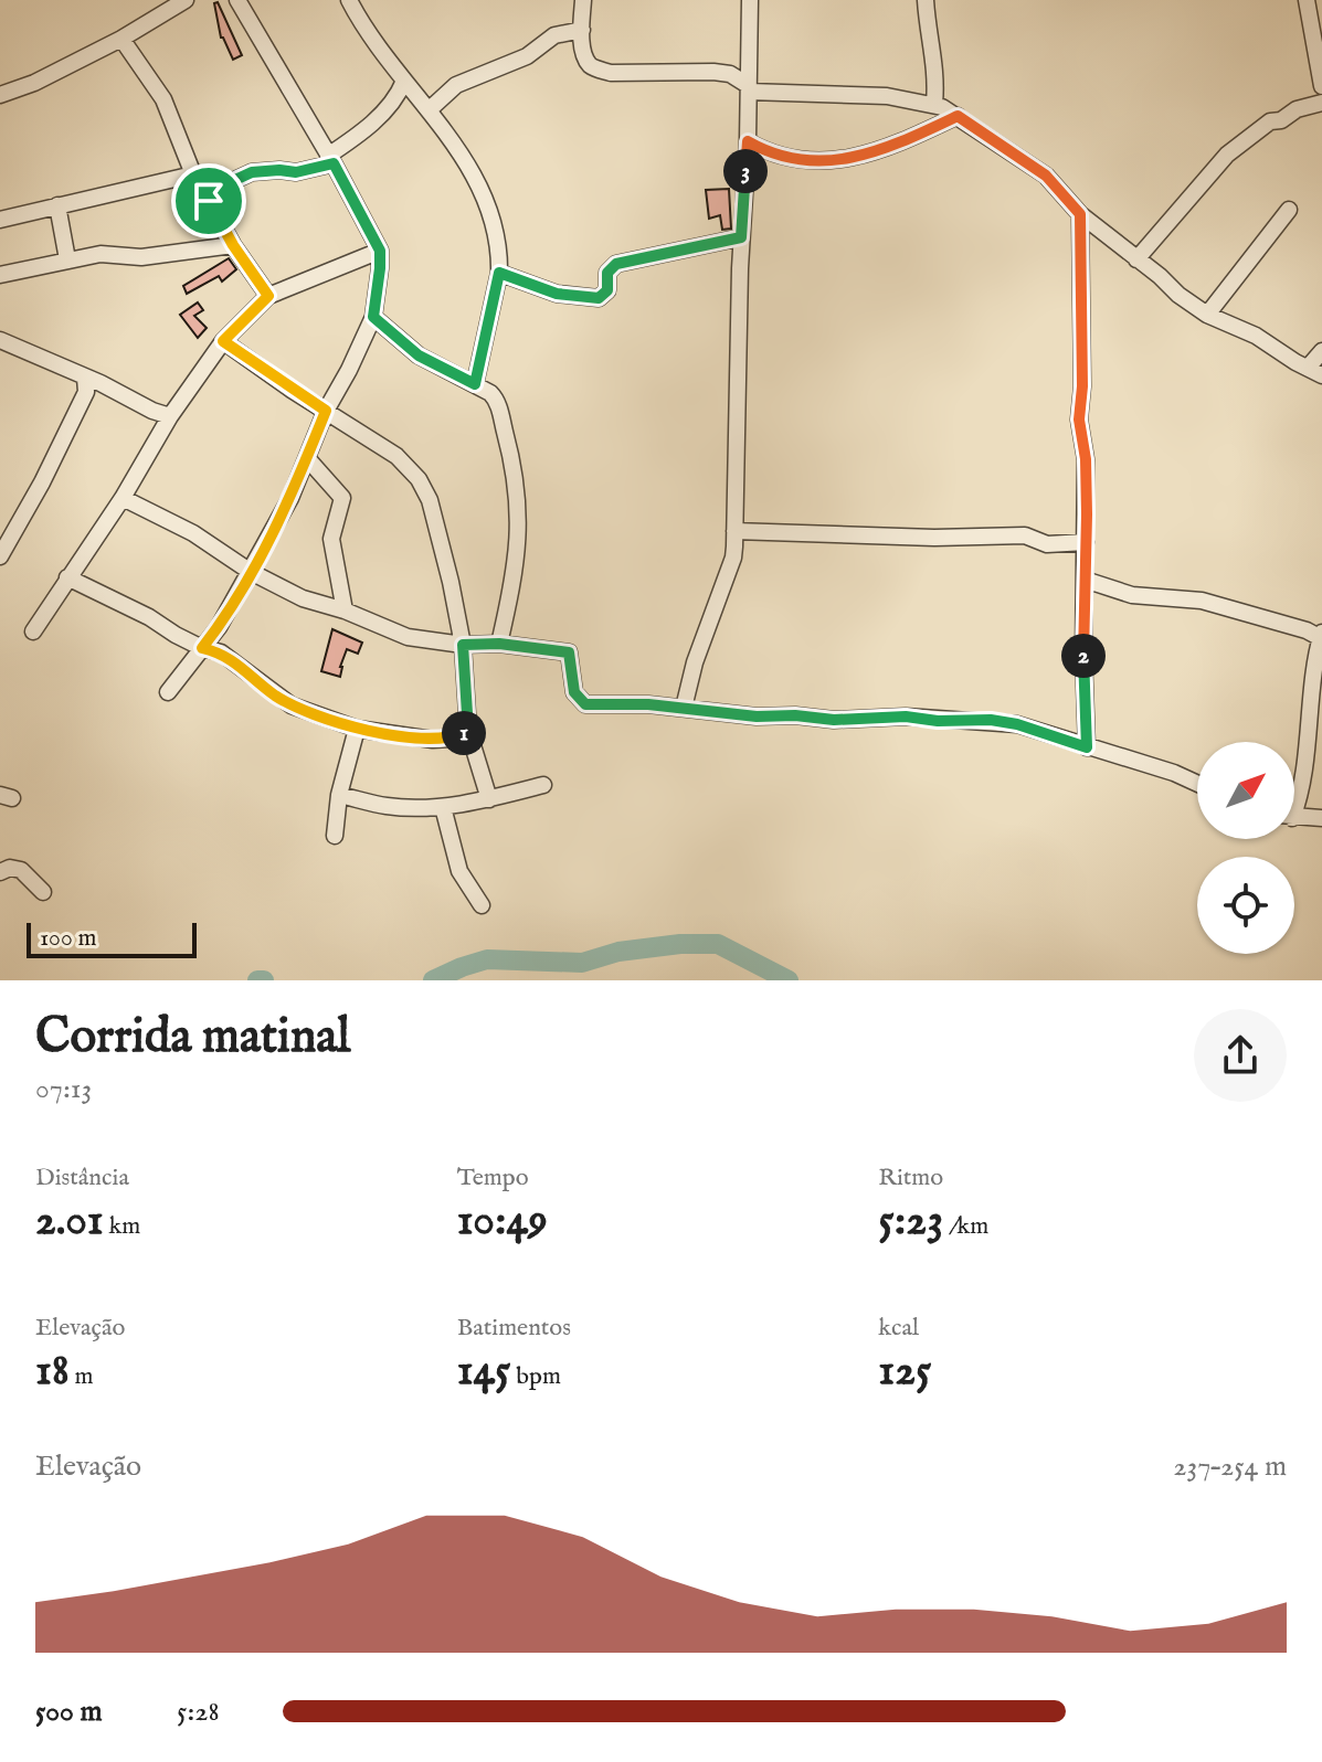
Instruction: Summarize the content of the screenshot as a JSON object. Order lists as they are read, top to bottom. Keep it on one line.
{"scale_bar":"100 m","north":"top right","page":{"pins":["3","2","1"],"scale":"100 m","heading":["Corrida matinal","07:13"],"stats":[["Distância","2.01 km"],["Tempo","10:49"],["Ritmo","5:23 /km"],["Elevação","18 m"],["Batimentos","145 bpm"],["kcal","125"]],"chart":["Elevação","237–254 m"],"list":[{"name":"500 m","note":"5:28"}]}}
